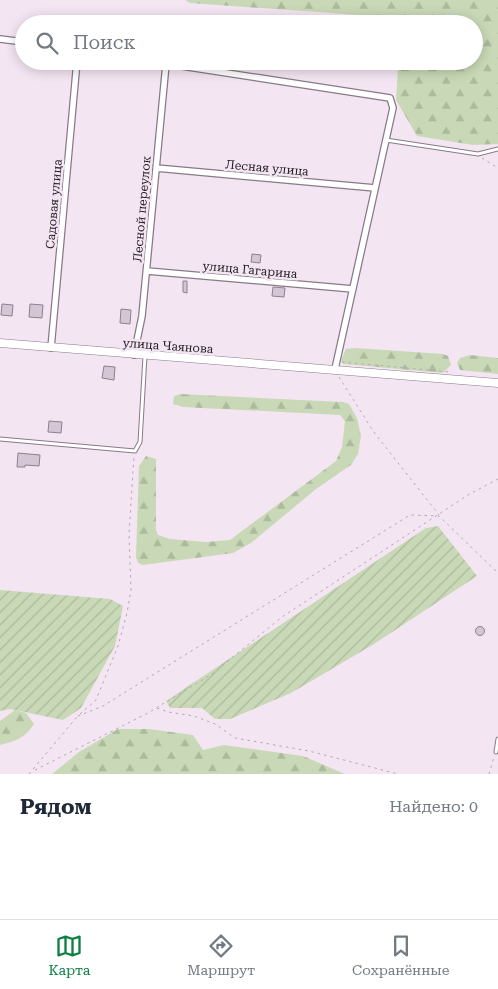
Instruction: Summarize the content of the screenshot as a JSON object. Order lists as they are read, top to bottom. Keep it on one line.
{"streets":{"street":["Лесная улица","Садовая улица","Лесной переулок","улица Гагарина","улица Чаянова"]},"crossings":[["Лесная улица","Лесной переулок"],["Садовая улица","улица Чаянова"],["Лесной переулок","улица Гагарина"],["Лесной переулок","улица Чаянова"]],"page":{"search":"Поиск","heading":["Рядом","Найдено: 0"],"nav":["Карта","Маршрут","Сохранённые"]}}
